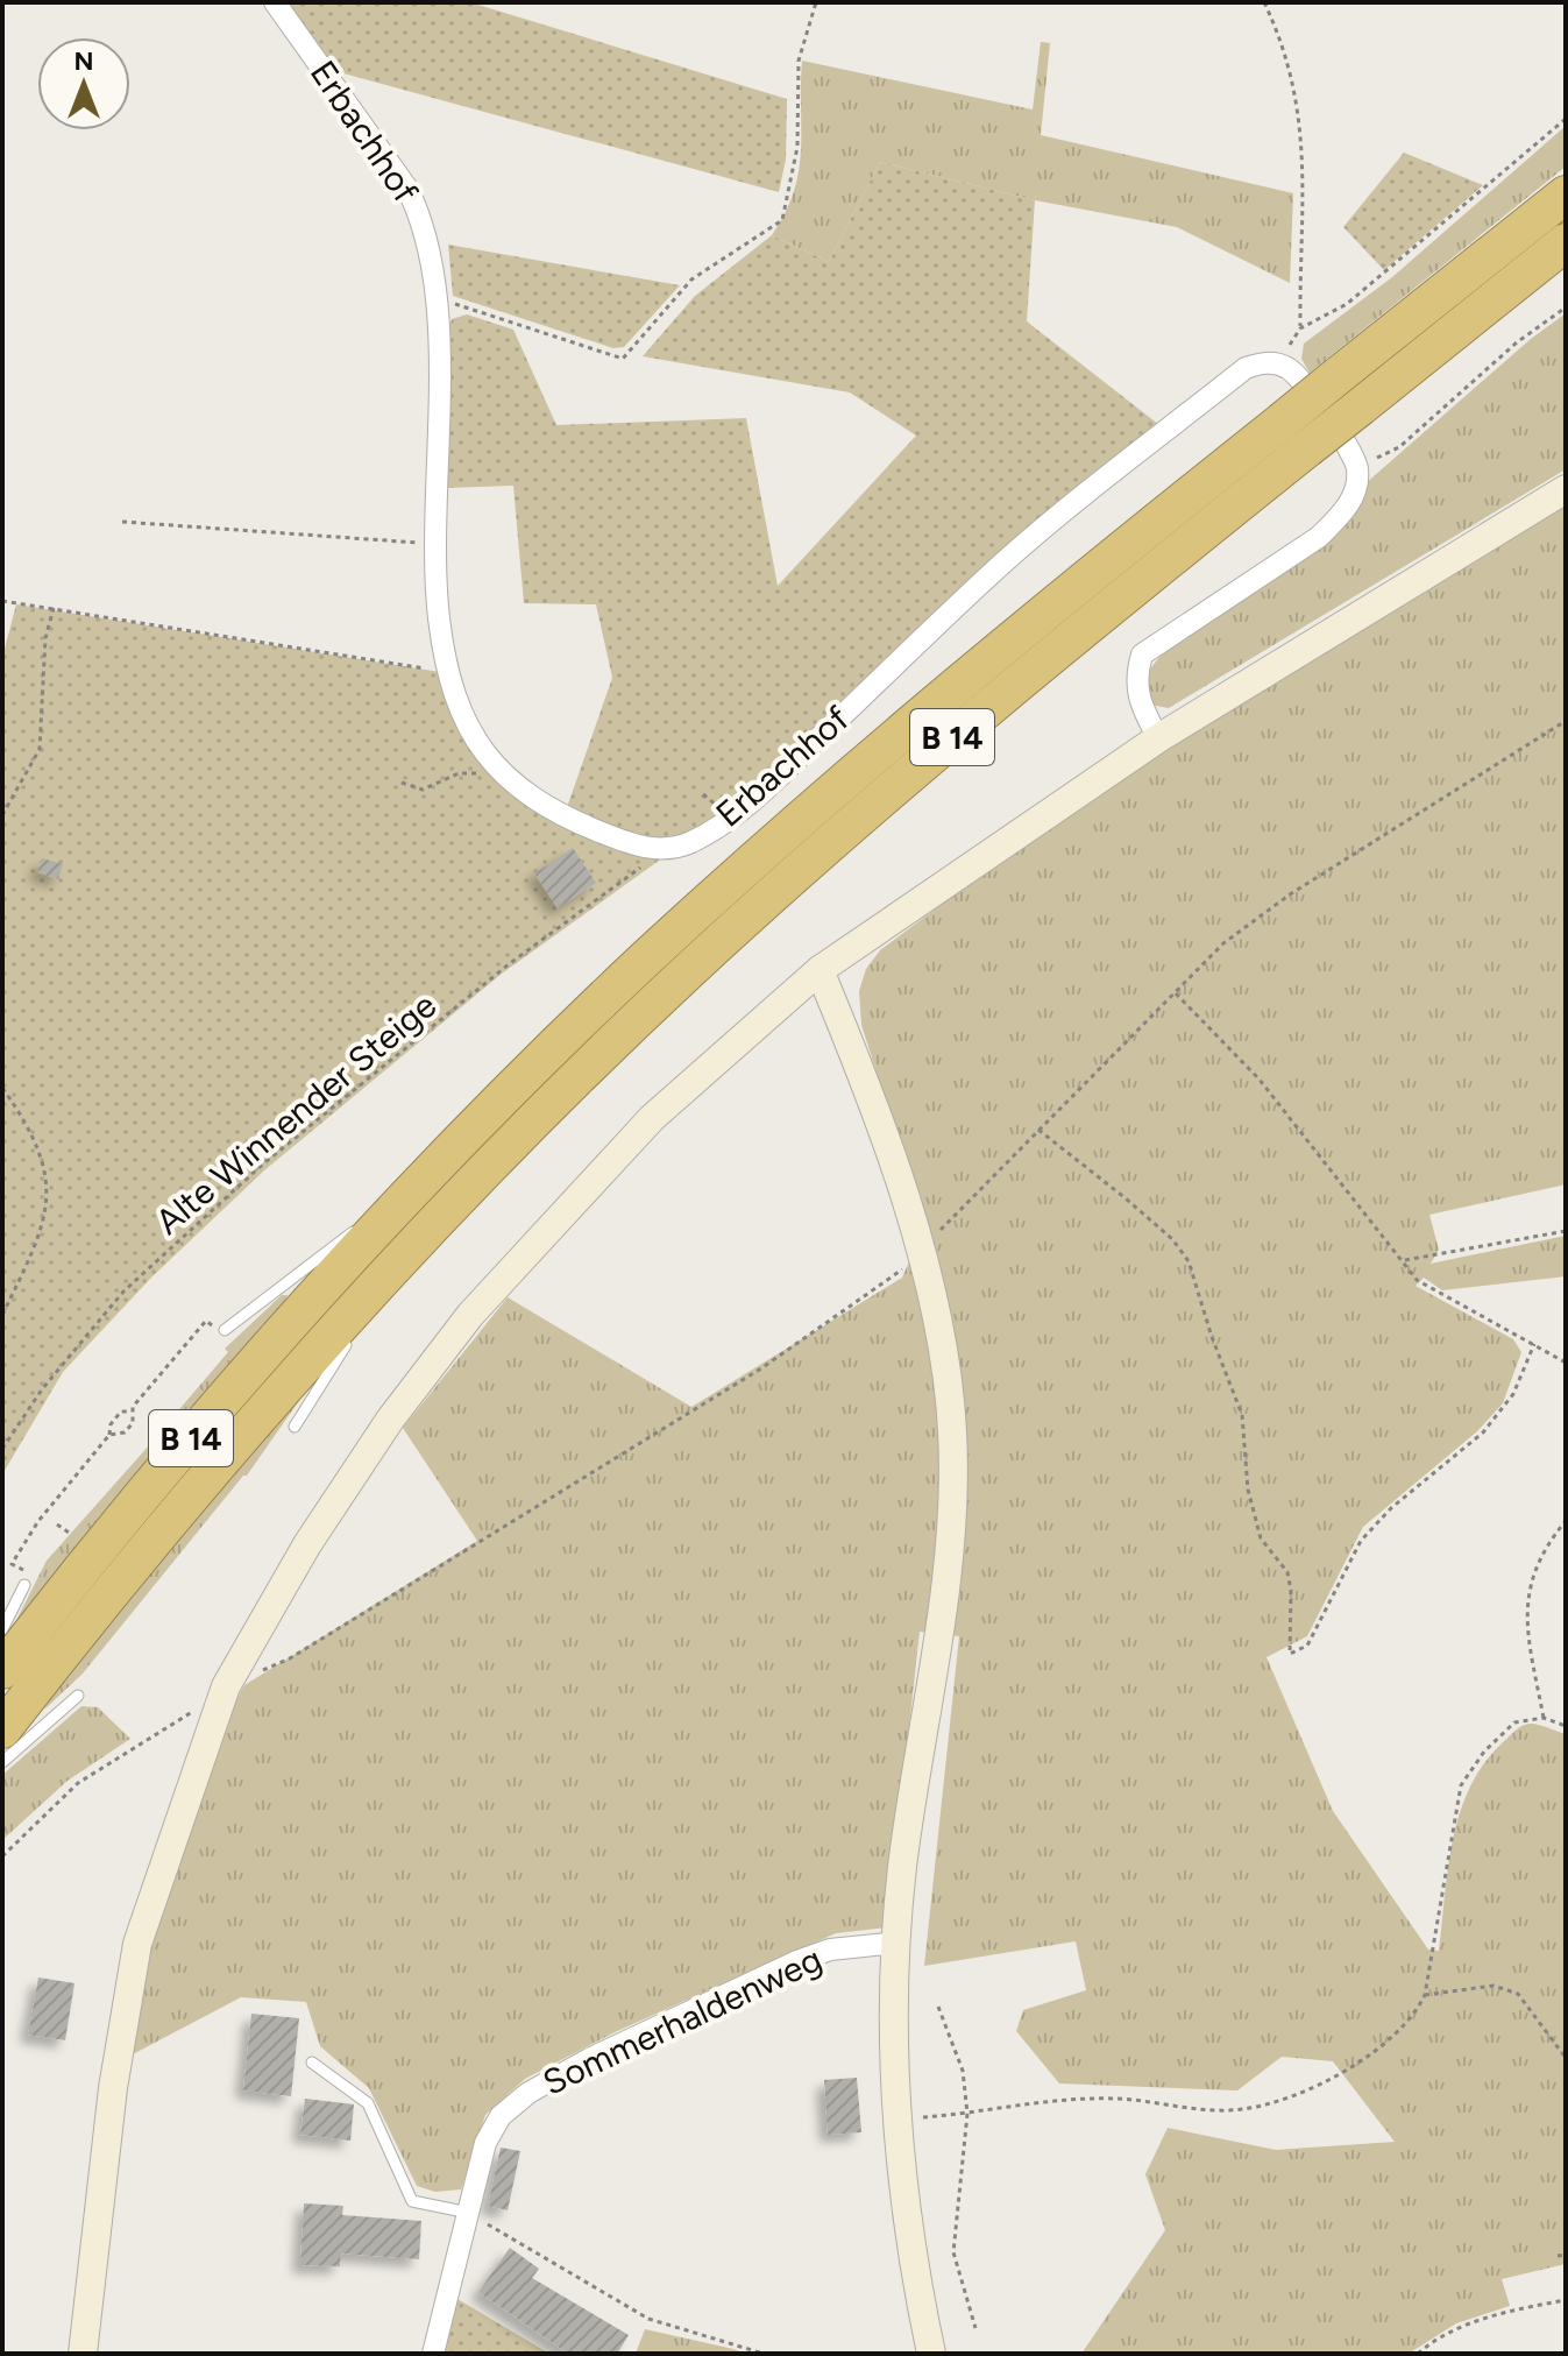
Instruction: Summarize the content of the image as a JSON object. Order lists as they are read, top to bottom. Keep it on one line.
{"streets":{"highway":["B 14"],"street":["Erbachhof","Sommerhaldenweg"],"path":["Alte Winnender Steige"]},"crossings":[["Erbachhof","Alte Winnender Steige"]],"north":"top"}
